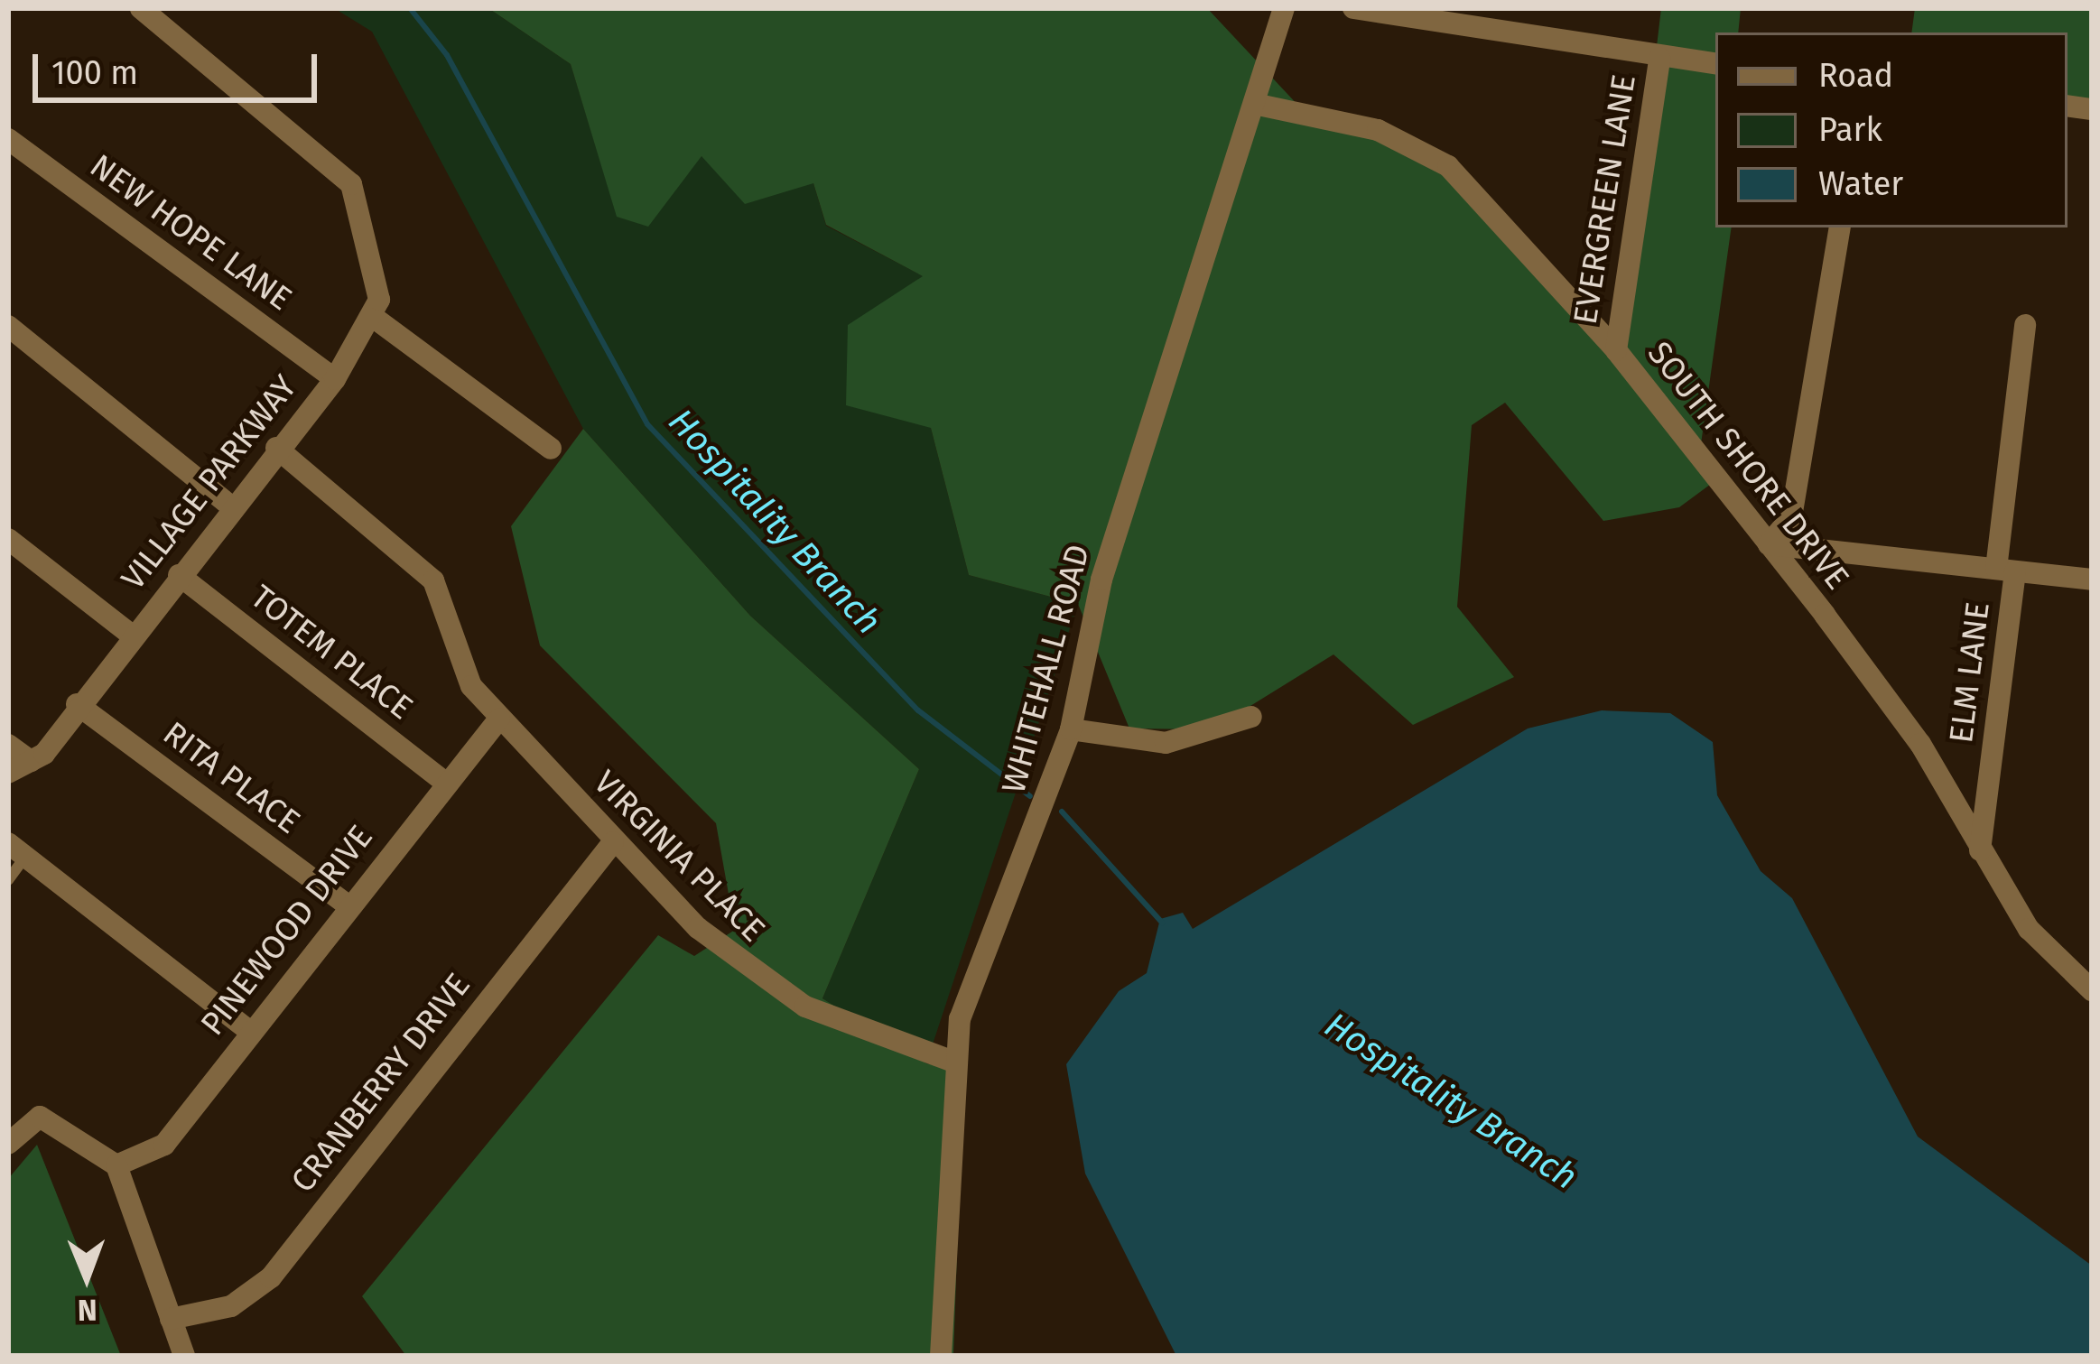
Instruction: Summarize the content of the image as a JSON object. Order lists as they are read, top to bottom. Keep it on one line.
{"streets":{"street":["EVERGREEN LANE","NEW HOPE LANE","SOUTH SHORE DRIVE","VILLAGE PARKWAY","TOTEM PLACE","WHITEHALL ROAD","ELM LANE","RITA PLACE","VIRGINIA PLACE","PINEWOOD DRIVE","CRANBERRY DRIVE"]},"crossings":[["EVERGREEN LANE","SOUTH SHORE DRIVE"],["NEW HOPE LANE","VILLAGE PARKWAY"],["SOUTH SHORE DRIVE","WHITEHALL ROAD"],["SOUTH SHORE DRIVE","ELM LANE"],["VILLAGE PARKWAY","TOTEM PLACE"],["VILLAGE PARKWAY","RITA PLACE"],["VILLAGE PARKWAY","VIRGINIA PLACE"],["TOTEM PLACE","PINEWOOD DRIVE"],["WHITEHALL ROAD","VIRGINIA PLACE"],["RITA PLACE","PINEWOOD DRIVE"],["VIRGINIA PLACE","PINEWOOD DRIVE"],["VIRGINIA PLACE","CRANBERRY DRIVE"]],"water":["Hospitality Branch"],"legend":["Road","Park","Water"],"scale_bar":"100 m","north":"bottom"}
